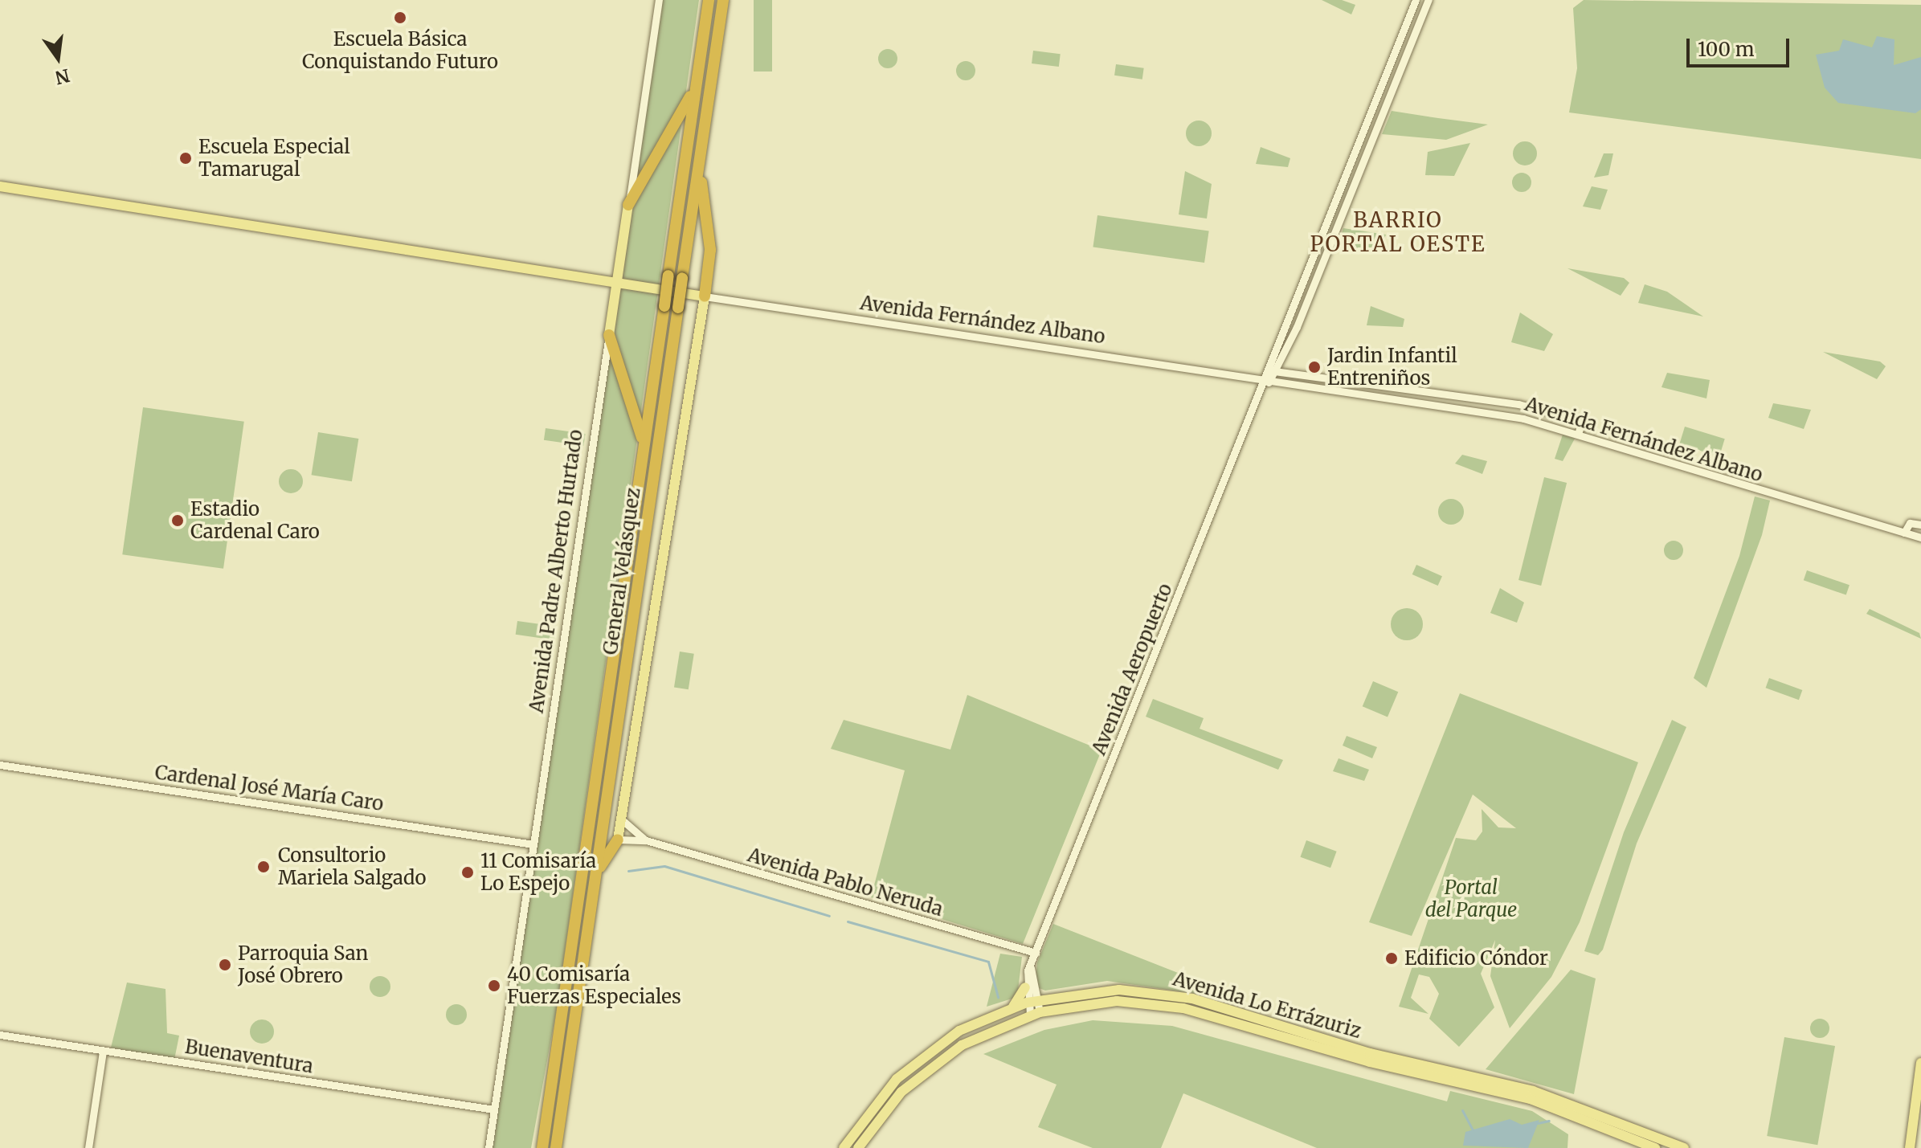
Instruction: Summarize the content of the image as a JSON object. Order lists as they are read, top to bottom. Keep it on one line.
{"streets":{"highway":["General Velásquez"],"main road":["Avenida Padre Alberto Hurtado","Avenida Lo Errázuriz"],"street":["Avenida Fernández Albano","Avenida Aeropuerto","Cardenal José María Caro","Avenida Pablo Neruda","Buenaventura"]},"crossings":[["Avenida Fernández Albano","Avenida Aeropuerto"],["Avenida Padre Alberto Hurtado","Cardenal José María Caro"],["Avenida Padre Alberto Hurtado","Buenaventura"],["Avenida Aeropuerto","Avenida Pablo Neruda"],["Avenida Aeropuerto","Avenida Lo Errázuriz"]],"districts":["BARRIO PORTAL OESTE"],"parks":["Portal del Parque"],"places":["Escuela Básica Conquistando Futuro","Escuela Especial Tamarugal","Jardin Infantil Entreniños","Estadio Cardenal Caro","Consultorio Mariela Salgado","11 Comisaría Lo Espejo","Edificio Cóndor","Parroquia San José Obrero","40 Comisaría Fuerzas Especiales"],"scale_bar":"100 m","north":"bottom"}
